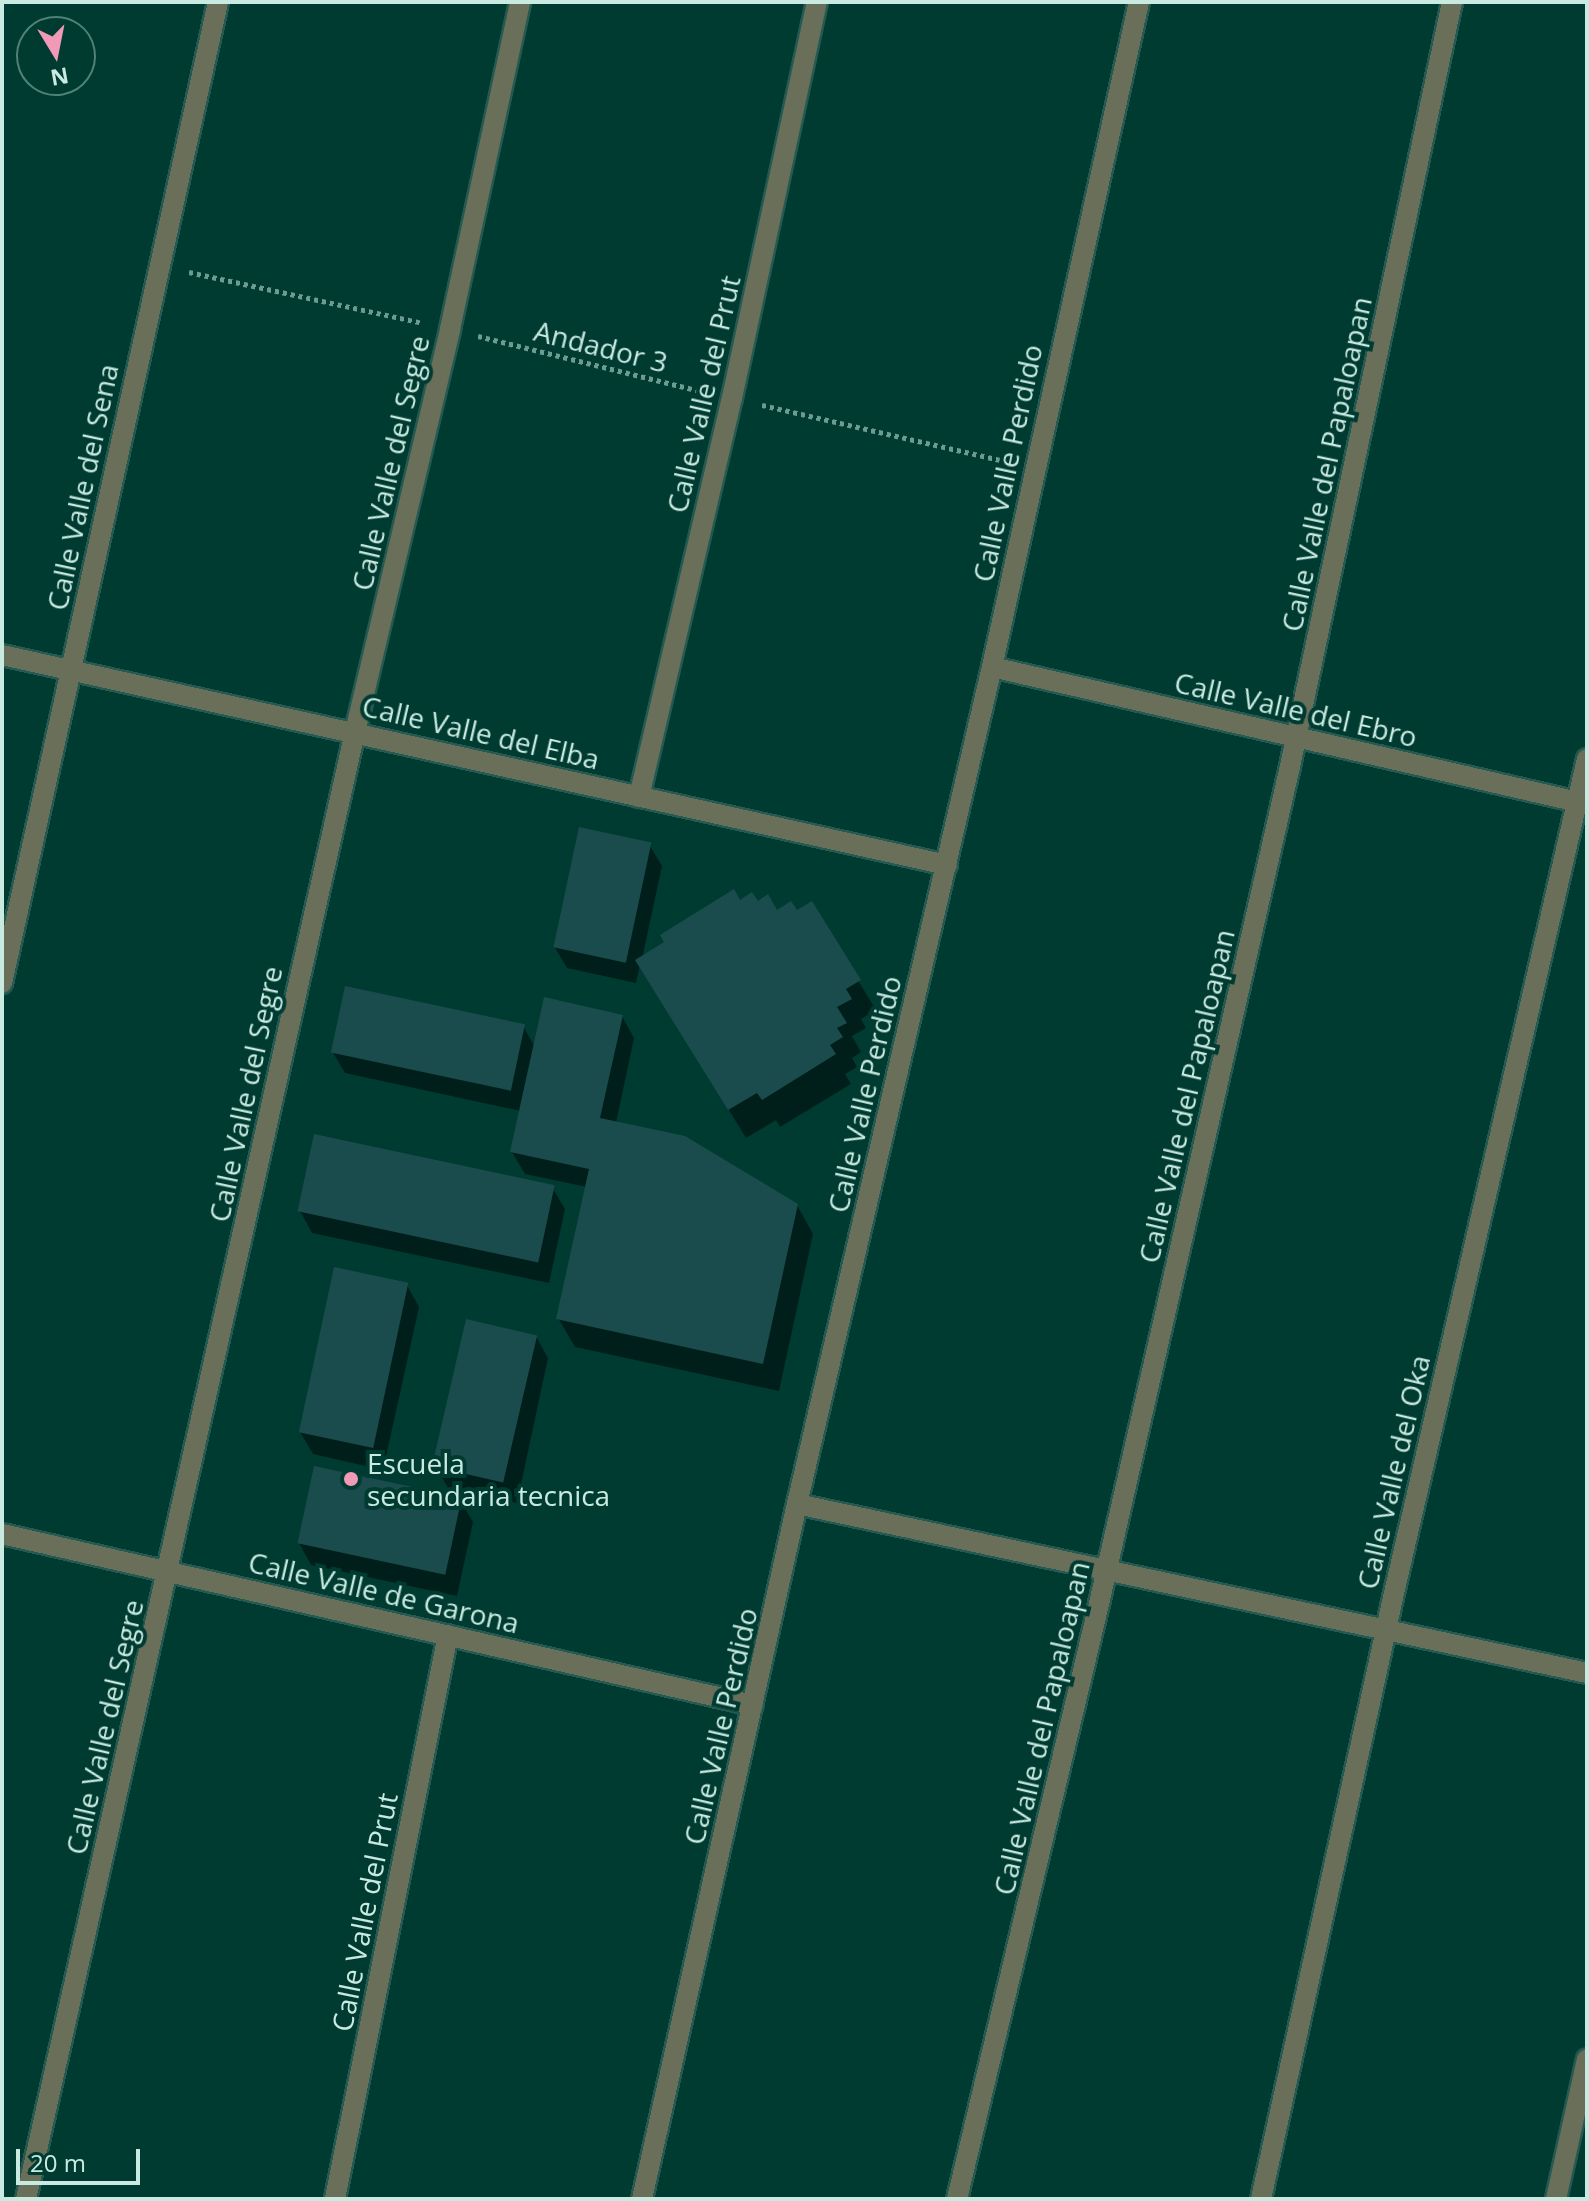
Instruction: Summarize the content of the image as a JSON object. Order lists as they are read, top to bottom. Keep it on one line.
{"streets":{"street":["Calle Valle del Prut","Calle Valle del Segre","Calle Valle Perdido","Calle Valle del Papaloapan","Calle Valle del Sena","Calle Valle del Ebro","Calle Valle del Elba","Calle Valle del Oka","Calle Valle de Garona"],"path":["Andador 3"]},"crossings":[["Andador 3","Calle Valle del Prut"],["Andador 3","Calle Valle del Segre"],["Andador 3","Calle Valle Perdido"],["Andador 3","Calle Valle del Sena"],["Calle Valle del Prut","Calle Valle del Elba"],["Calle Valle del Prut","Calle Valle de Garona"],["Calle Valle del Segre","Calle Valle del Elba"],["Calle Valle del Segre","Calle Valle de Garona"],["Calle Valle Perdido","Calle Valle del Ebro"],["Calle Valle Perdido","Calle Valle del Elba"],["Calle Valle Perdido","Calle Valle de Garona"],["Calle Valle del Papaloapan","Calle Valle del Ebro"],["Calle Valle del Sena","Calle Valle del Elba"],["Calle Valle del Ebro","Calle Valle del Oka"]],"places":["Escuela secundaria tecnica"],"scale_bar":"20 m","north":"bottom"}
